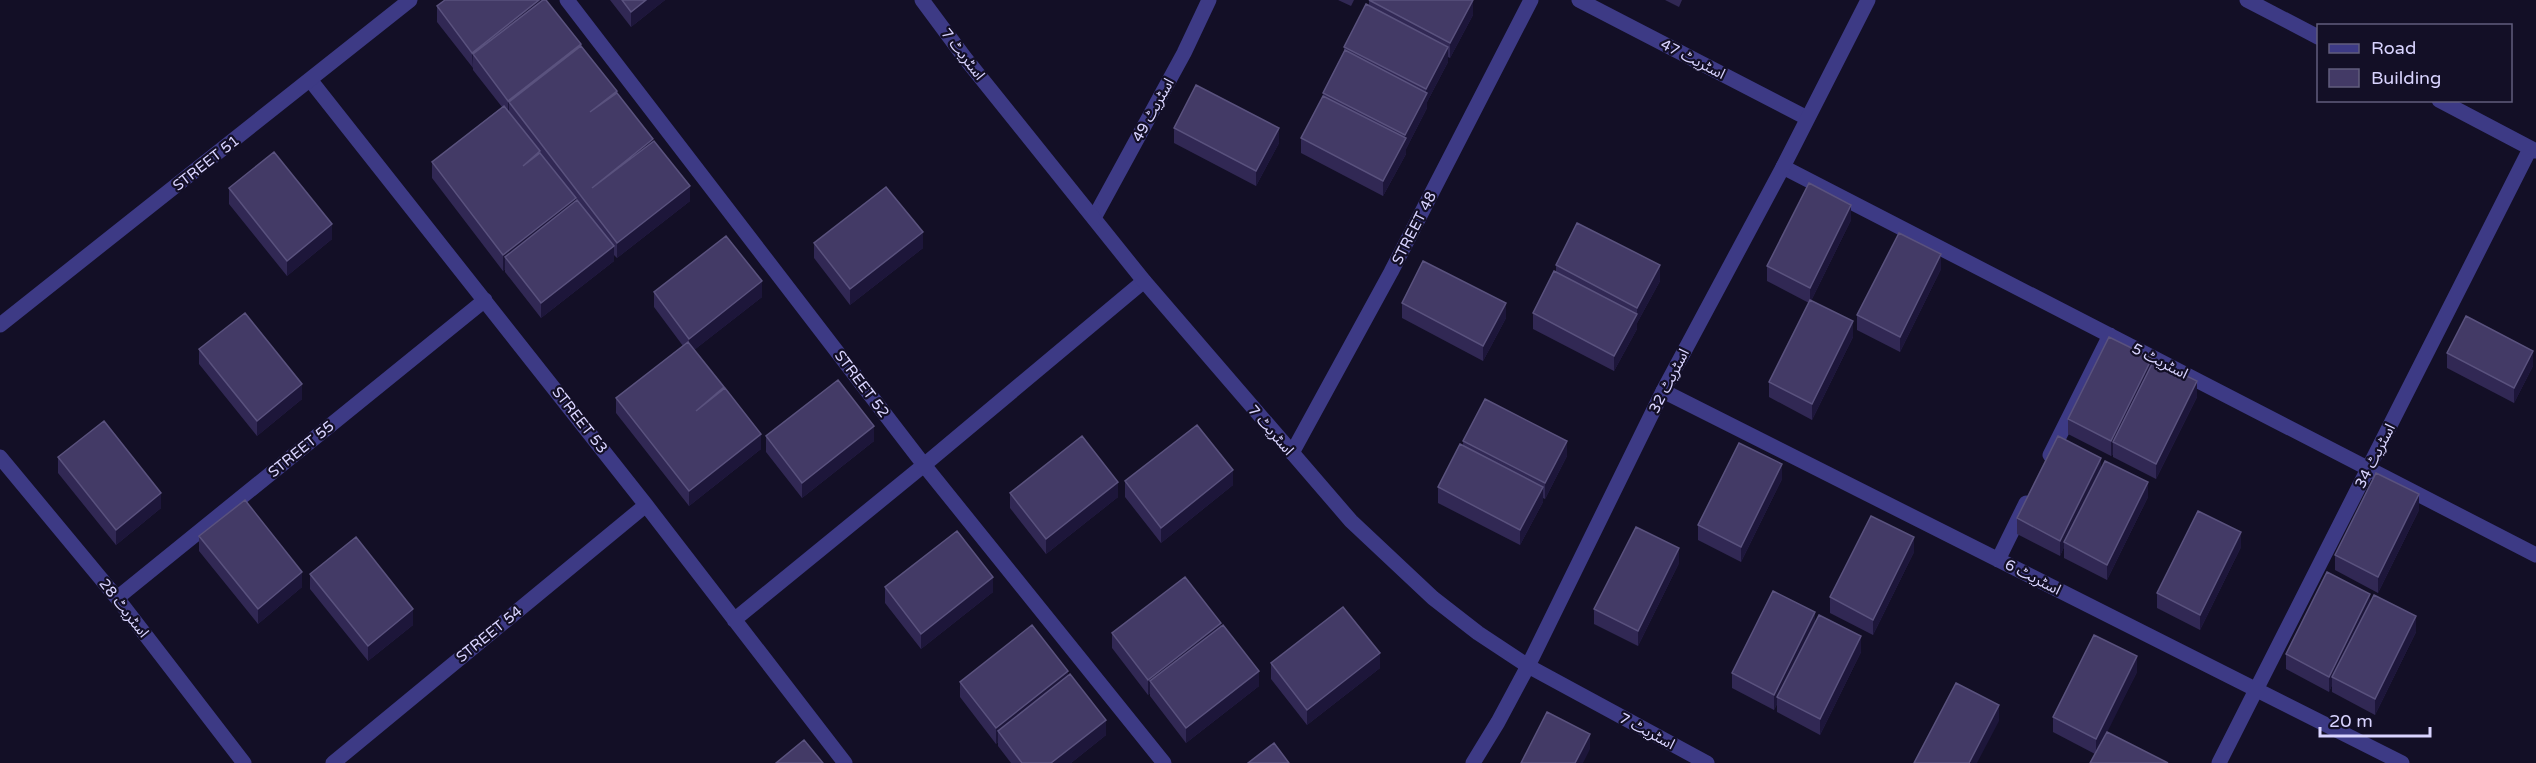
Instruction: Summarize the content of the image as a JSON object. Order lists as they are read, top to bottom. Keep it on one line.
{"streets":{"street":["اسٹریٹ 7","اسٹریٹ 47","اسٹریٹ 49","STREET 51","STREET 48","اسٹریٹ 5","اسٹریٹ 32","STREET 52","STREET 53","STREET 55","اسٹریٹ 34","اسٹریٹ 6","اسٹریٹ 28","STREET 54"]},"crossings":[["اسٹریٹ 7","اسٹریٹ 49"],["اسٹریٹ 7","STREET 48"],["اسٹریٹ 7","اسٹریٹ 32"],["اسٹریٹ 47","اسٹریٹ 32"],["STREET 51","STREET 53"],["اسٹریٹ 5","اسٹریٹ 32"],["اسٹریٹ 5","اسٹریٹ 34"],["اسٹریٹ 32","اسٹریٹ 6"],["STREET 53","STREET 55"],["STREET 53","STREET 54"],["STREET 55","اسٹریٹ 28"],["اسٹریٹ 34","اسٹریٹ 6"]],"legend":["Road","Building"],"scale_bar":"20 m"}
